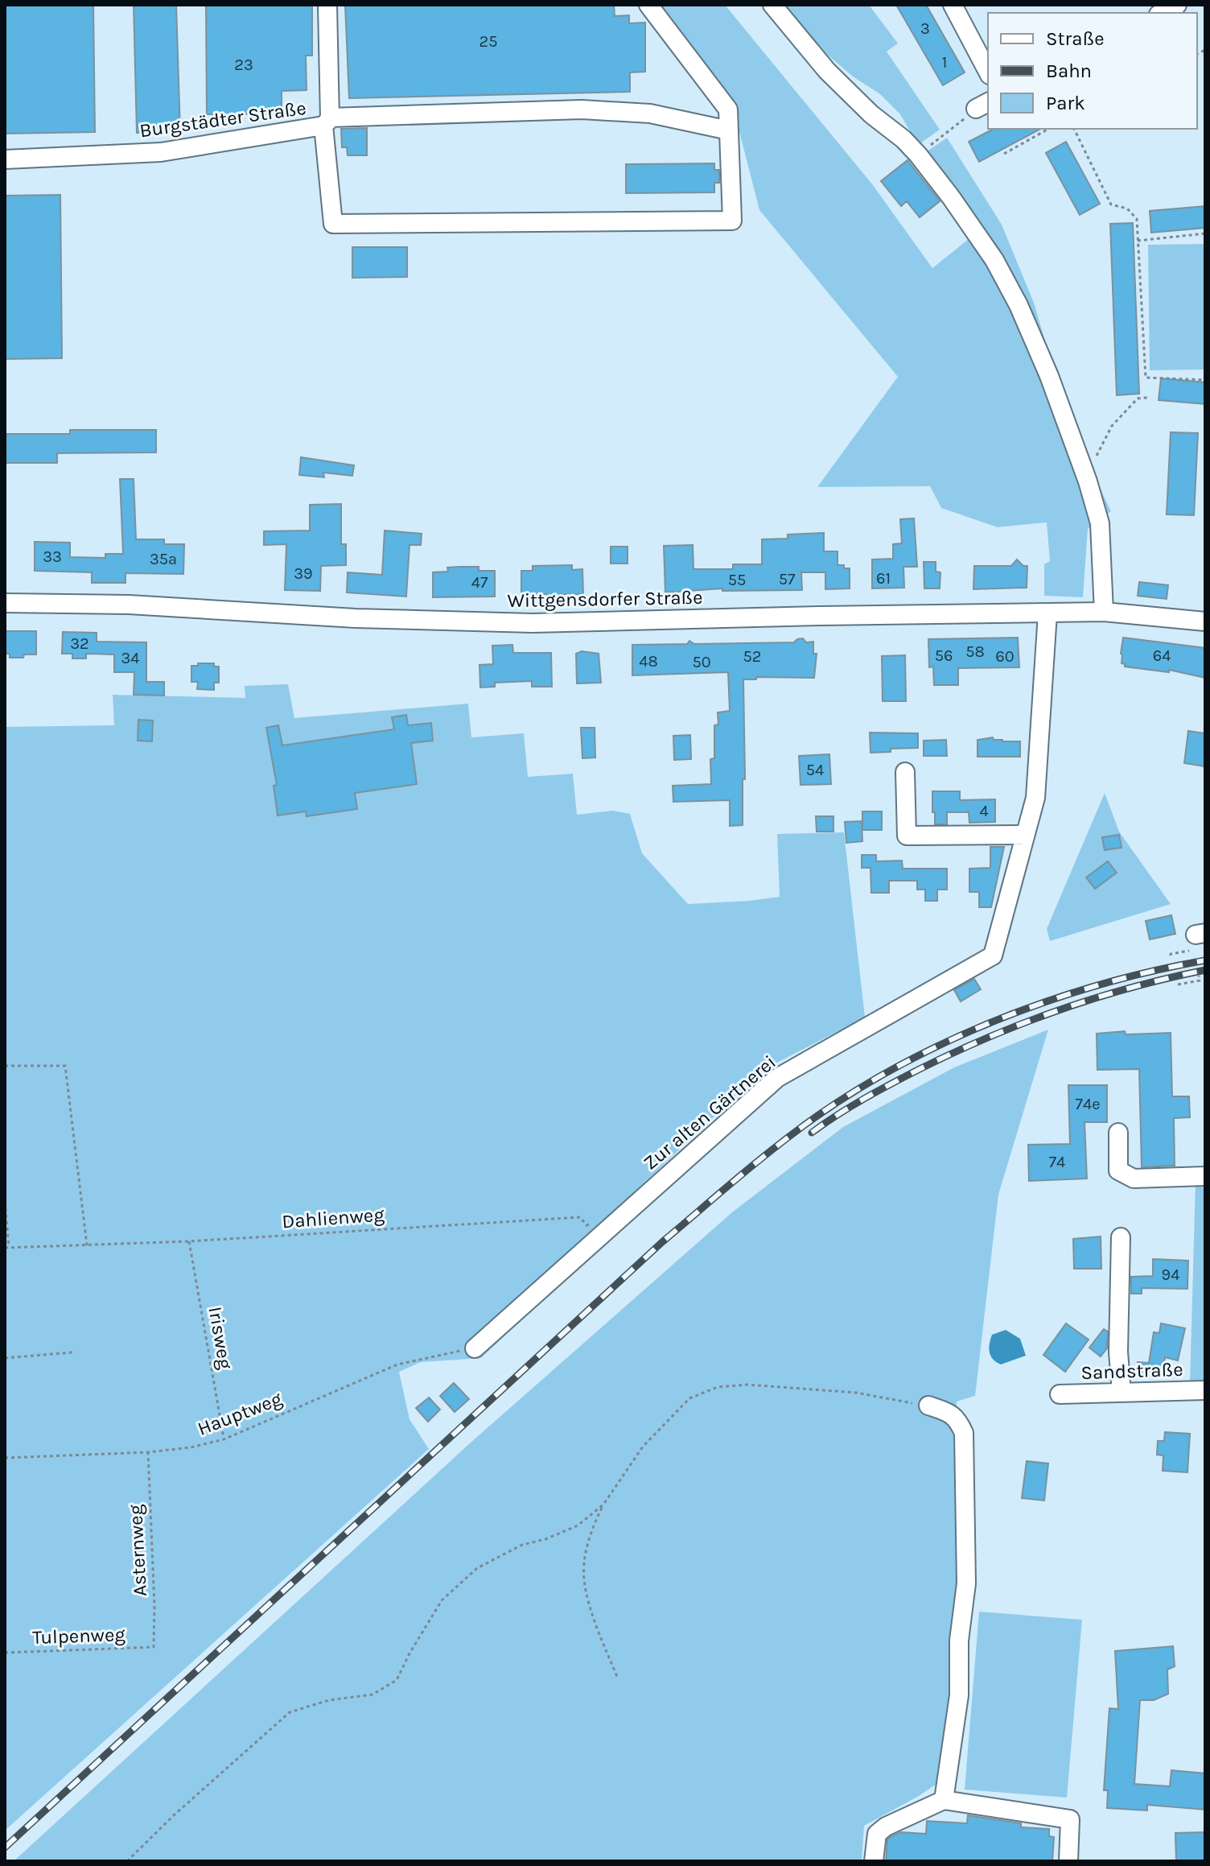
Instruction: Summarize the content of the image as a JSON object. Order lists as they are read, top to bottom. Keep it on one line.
{"streets":{"street":["Burgstädter Straße","Wittgensdorfer Straße","Zur alten Gärtnerei","Sandstraße"],"path":["Dahlienweg","Irisweg","Hauptweg","Asternweg","Tulpenweg"]},"crossings":[["Wittgensdorfer Straße","Zur alten Gärtnerei"],["Zur alten Gärtnerei","Hauptweg"],["Dahlienweg","Irisweg"],["Irisweg","Hauptweg"],["Hauptweg","Asternweg"],["Asternweg","Tulpenweg"]],"house_numbers":["3","25","1","23","33","35a","39","61","57","55","47","32","58","56","64","52","60","34","48","50","54","4","74e","74","94"],"legend":["Straße","Bahn","Park"]}
